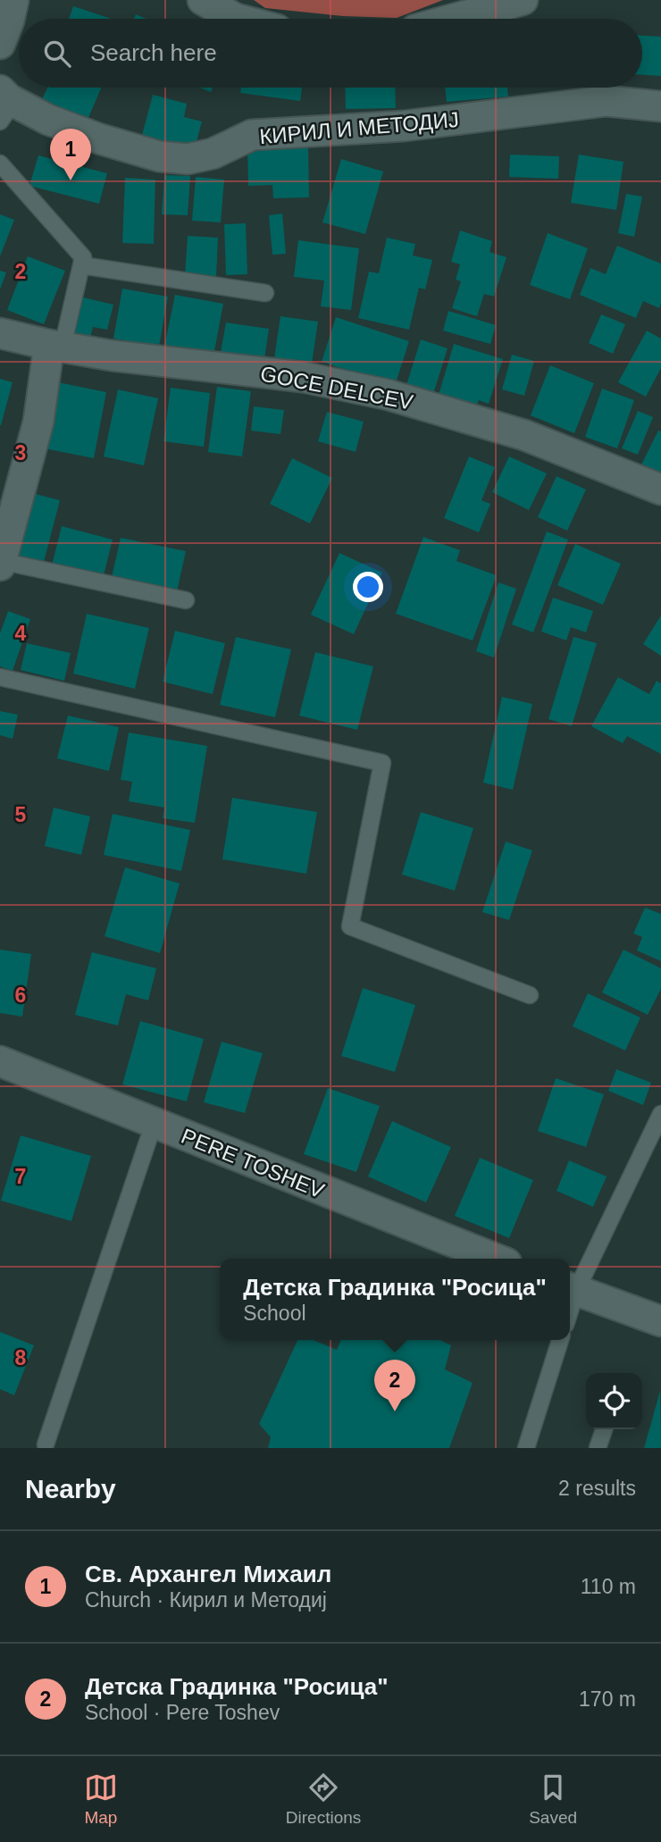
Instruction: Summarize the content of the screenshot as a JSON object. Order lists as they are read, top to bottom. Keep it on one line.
{"streets":{"street":["КИРИЛ И МЕТОДИЈ","GOCE DELCEV","PERE TOSHEV"]},"page":{"search":"Search here","pins":["1","2"],"popup":["Детска Градинка \"Росица\"","School"],"heading":["Nearby","2 results"],"list":[{"mark":"1","name":"Св. Архангел Михаил","note":"Church · Кирил и Методиј","value":"110 m"},{"mark":"2","name":"Детска Градинка \"Росица\"","note":"School · Pere Toshev","value":"170 m"}],"nav":["Map","Directions","Saved"]},"grid":{"rows":["2","3","4","5","6","7","8"]}}
